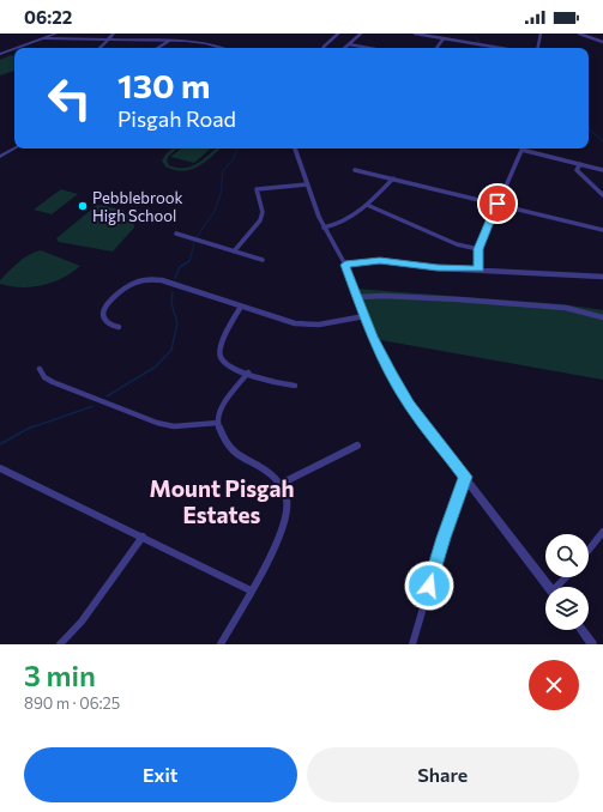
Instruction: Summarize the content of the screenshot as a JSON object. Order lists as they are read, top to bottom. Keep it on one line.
{"districts":["Mount Pisgah Estates"],"places":["Pebblebrook High School"],"page":{"status":"06:22","turn":["130 m","Pisgah Road"],"heading":["3 min","890 m · 06:25"],"buttons":["Exit","Share"]}}
